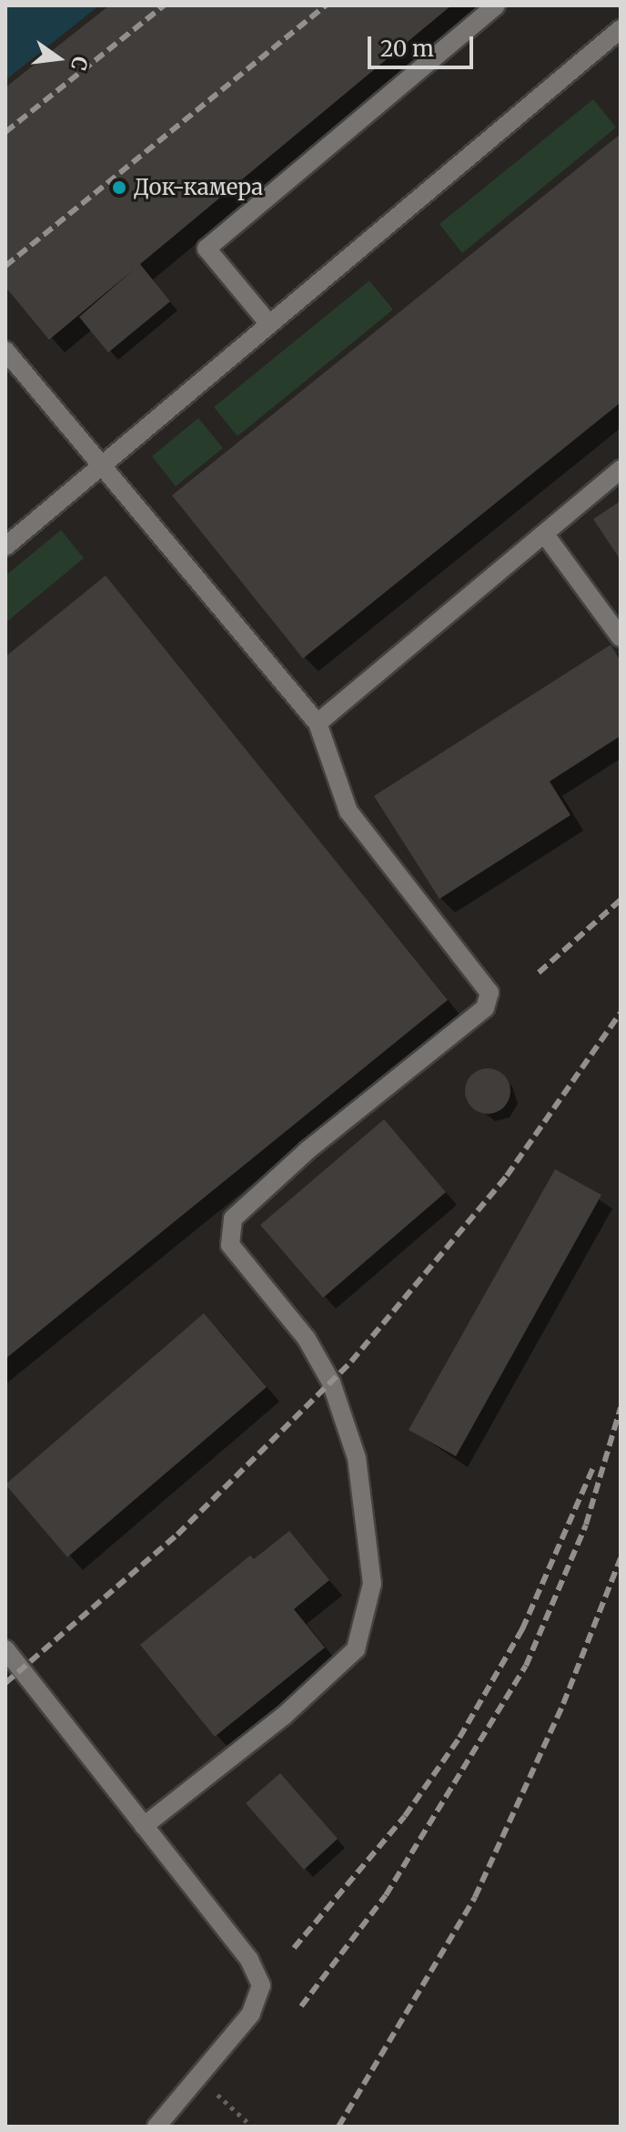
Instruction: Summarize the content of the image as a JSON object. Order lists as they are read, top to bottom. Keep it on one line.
{"places":["Док-камера"],"scale_bar":"20 m","north":"right"}
